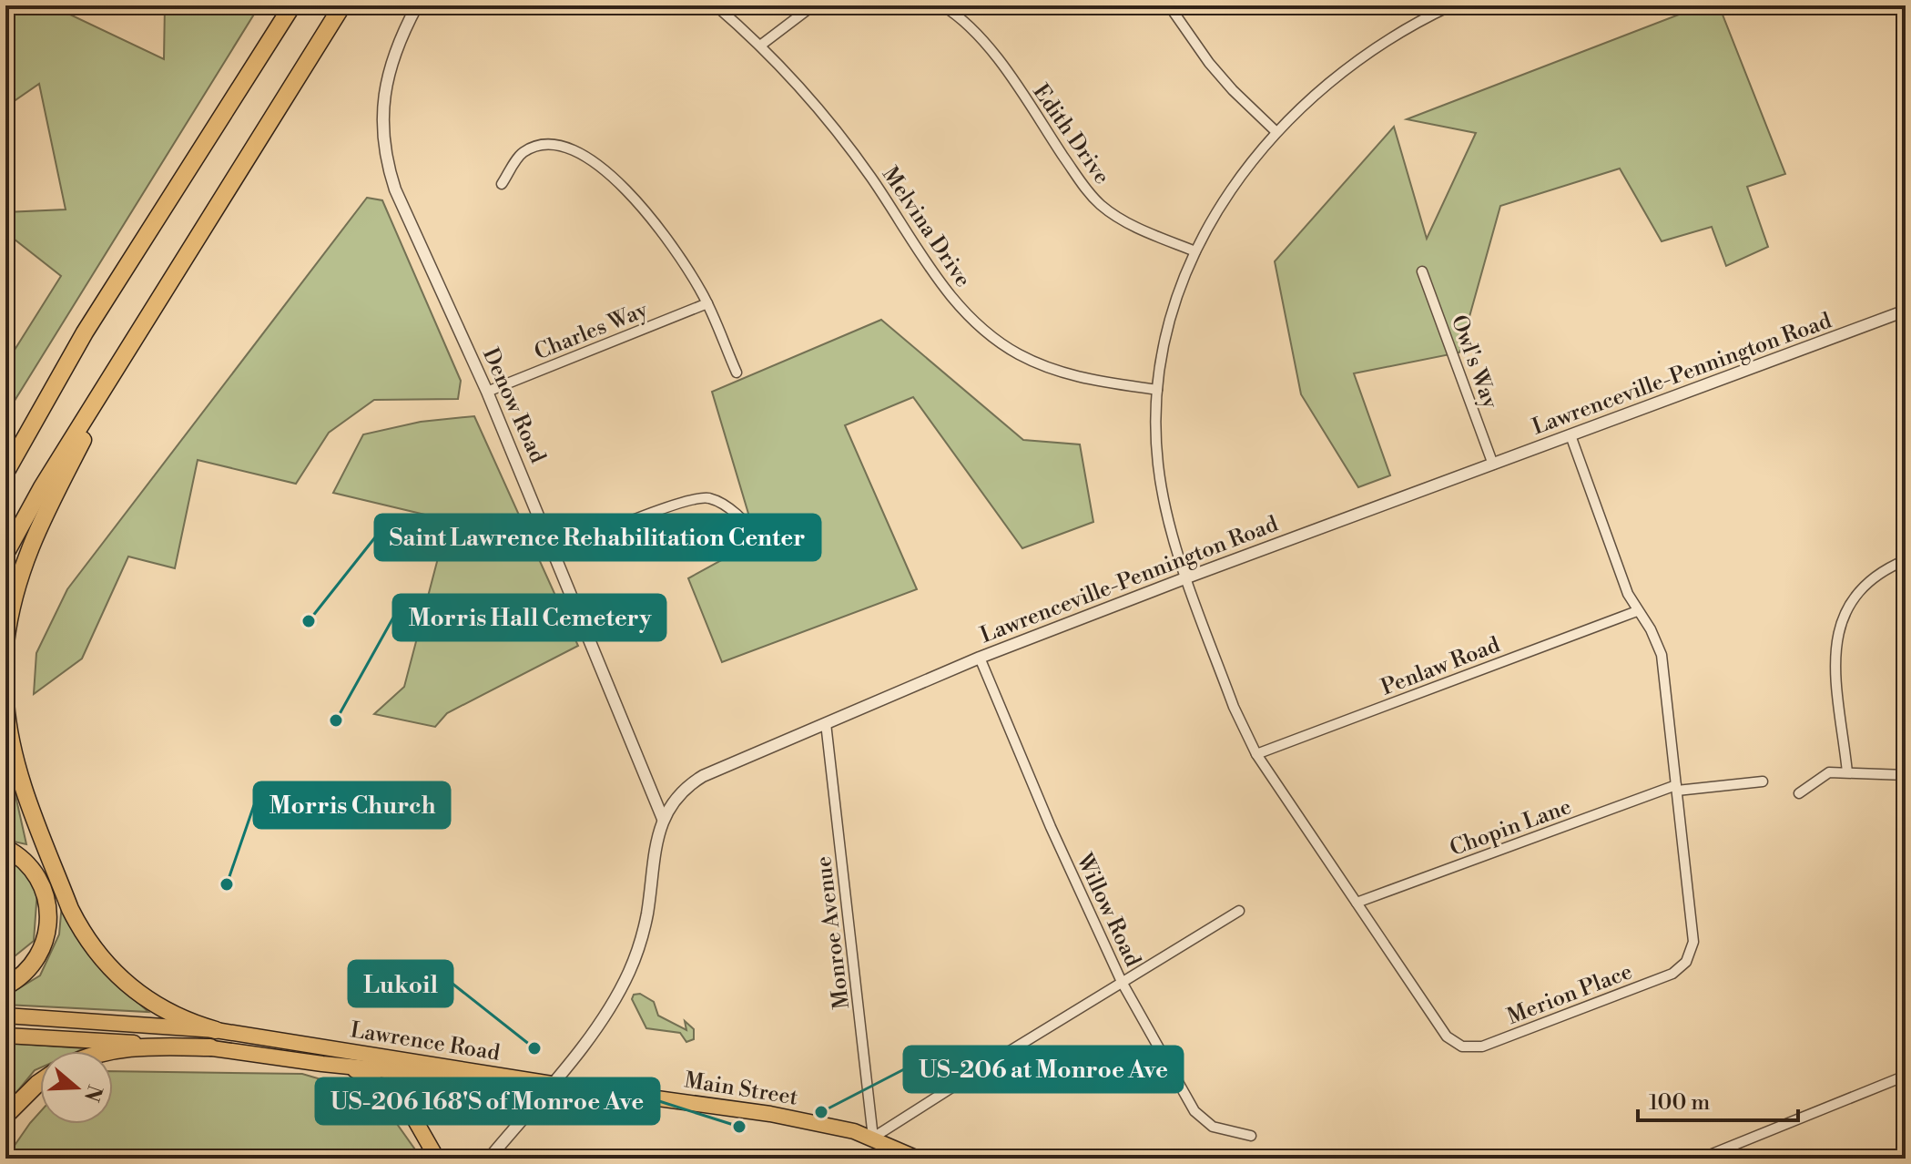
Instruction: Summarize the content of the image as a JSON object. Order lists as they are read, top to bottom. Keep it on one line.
{"streets":{"highway":["Lawrence Road","Main Street"],"street":["Edith Drive","Melvina Drive","Charles Way","Owl's Way","Lawrenceville-Pennington Road","Denow Road","Penlaw Road","Chopin Lane","Willow Road","Monroe Avenue","Merion Place"]},"crossings":[["Edith Drive","Merion Place"],["Melvina Drive","Merion Place"],["Charles Way","Denow Road"],["Owl's Way","Lawrenceville-Pennington Road"],["Lawrenceville-Pennington Road","Denow Road"],["Lawrenceville-Pennington Road","Willow Road"],["Lawrenceville-Pennington Road","Monroe Avenue"],["Lawrenceville-Pennington Road","Merion Place"],["Lawrenceville-Pennington Road","Lawrence Road"],["Lawrenceville-Pennington Road","Main Street"],["Penlaw Road","Merion Place"],["Chopin Lane","Merion Place"],["Monroe Avenue","Main Street"],["Lawrence Road","Main Street"]],"places":["Saint Lawrence Rehabilitation Center","Morris Hall Cemetery","Morris Church","Lukoil","US-206 at Monroe Ave","US-206 168'S of Monroe Ave"],"scale_bar":"100 m","north":"right"}
